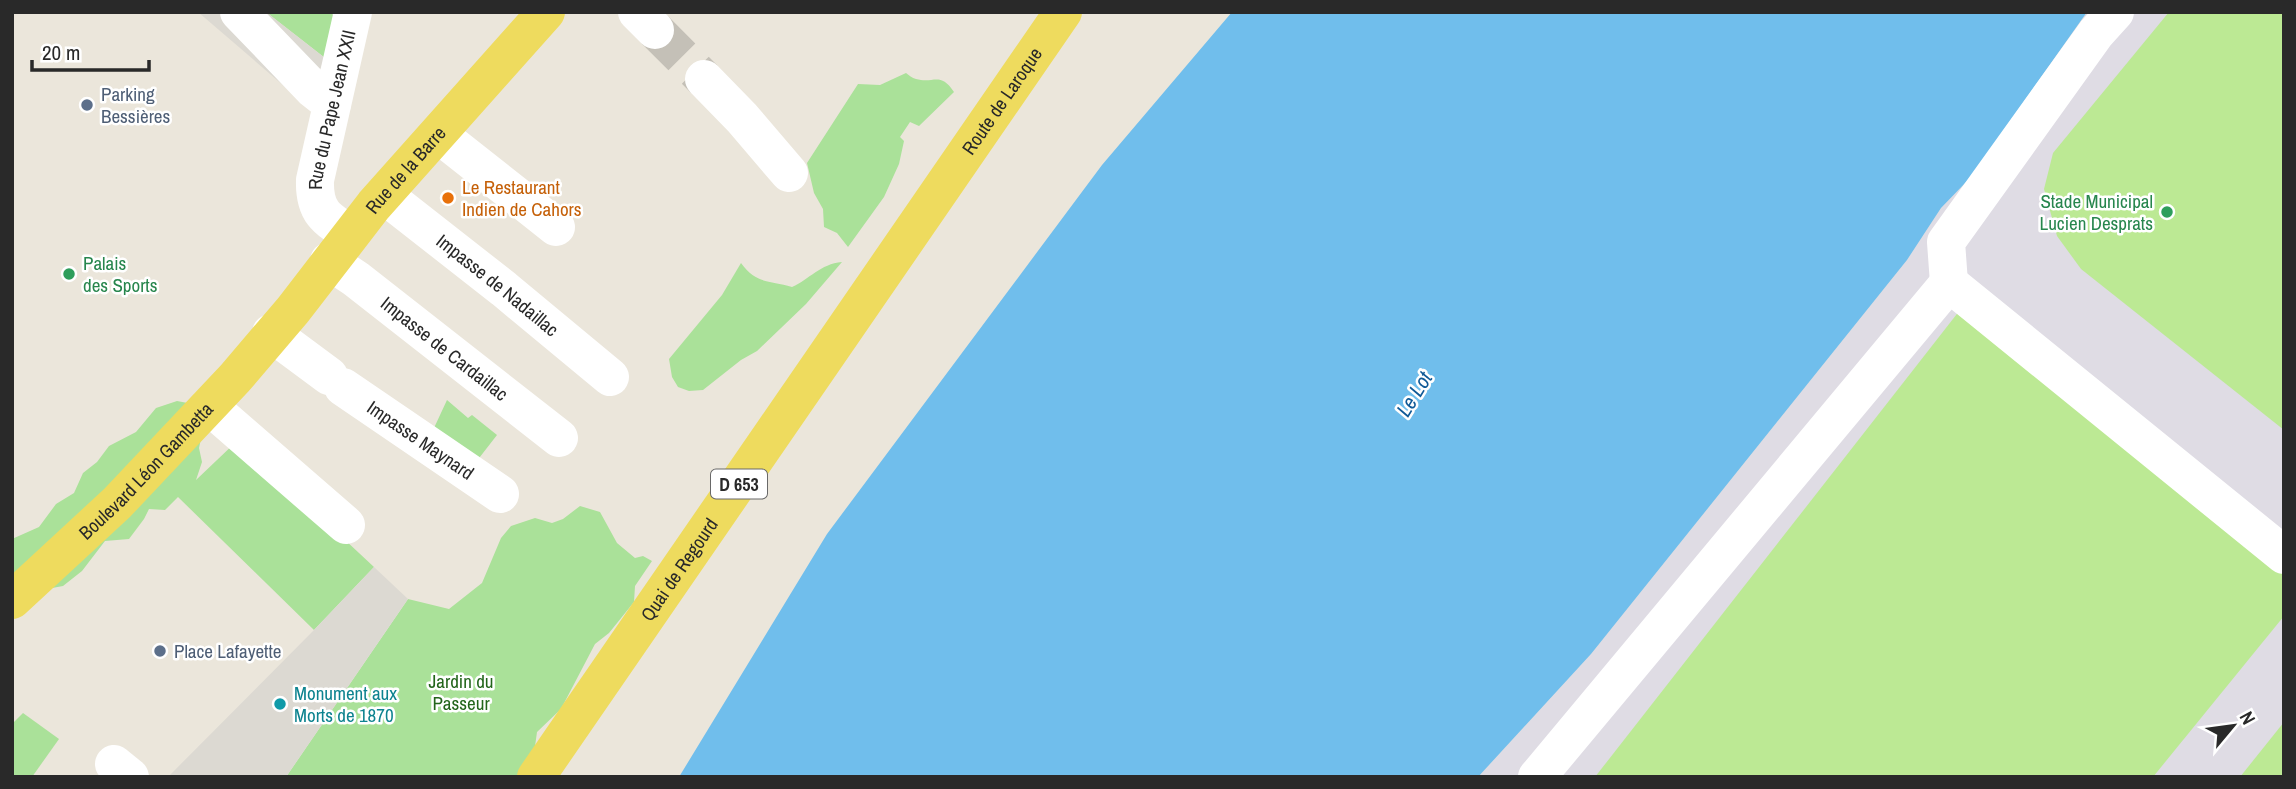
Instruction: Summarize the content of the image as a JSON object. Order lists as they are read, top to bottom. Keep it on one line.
{"streets":{"main road":["Route de Laroque","Rue de la Barre","Boulevard Léon Gambetta","D 653","Quai de Regourd"],"street":["Rue du Pape Jean XXII","Impasse de Nadaillac","Impasse de Cardaillac","Impasse Maynard"]},"crossings":[["Route de Laroque","Quai de Regourd"],["Rue du Pape Jean XXII","Rue de la Barre"],["Rue du Pape Jean XXII","Impasse de Cardaillac"],["Rue de la Barre","Impasse de Nadaillac"],["Rue de la Barre","Impasse de Cardaillac"],["Rue de la Barre","Impasse Maynard"],["Rue de la Barre","Boulevard Léon Gambetta"],["Impasse Maynard","Boulevard Léon Gambetta"]],"water":["Le Lot"],"parks":["Jardin du Passeur"],"places":["Parking Bessières","Le Restaurant Indien de Cahors","Stade Municipal Lucien Desprats","Palais des Sports","Place Lafayette","Monument aux Morts de 1870"],"scale_bar":"20 m","north":"top right"}
